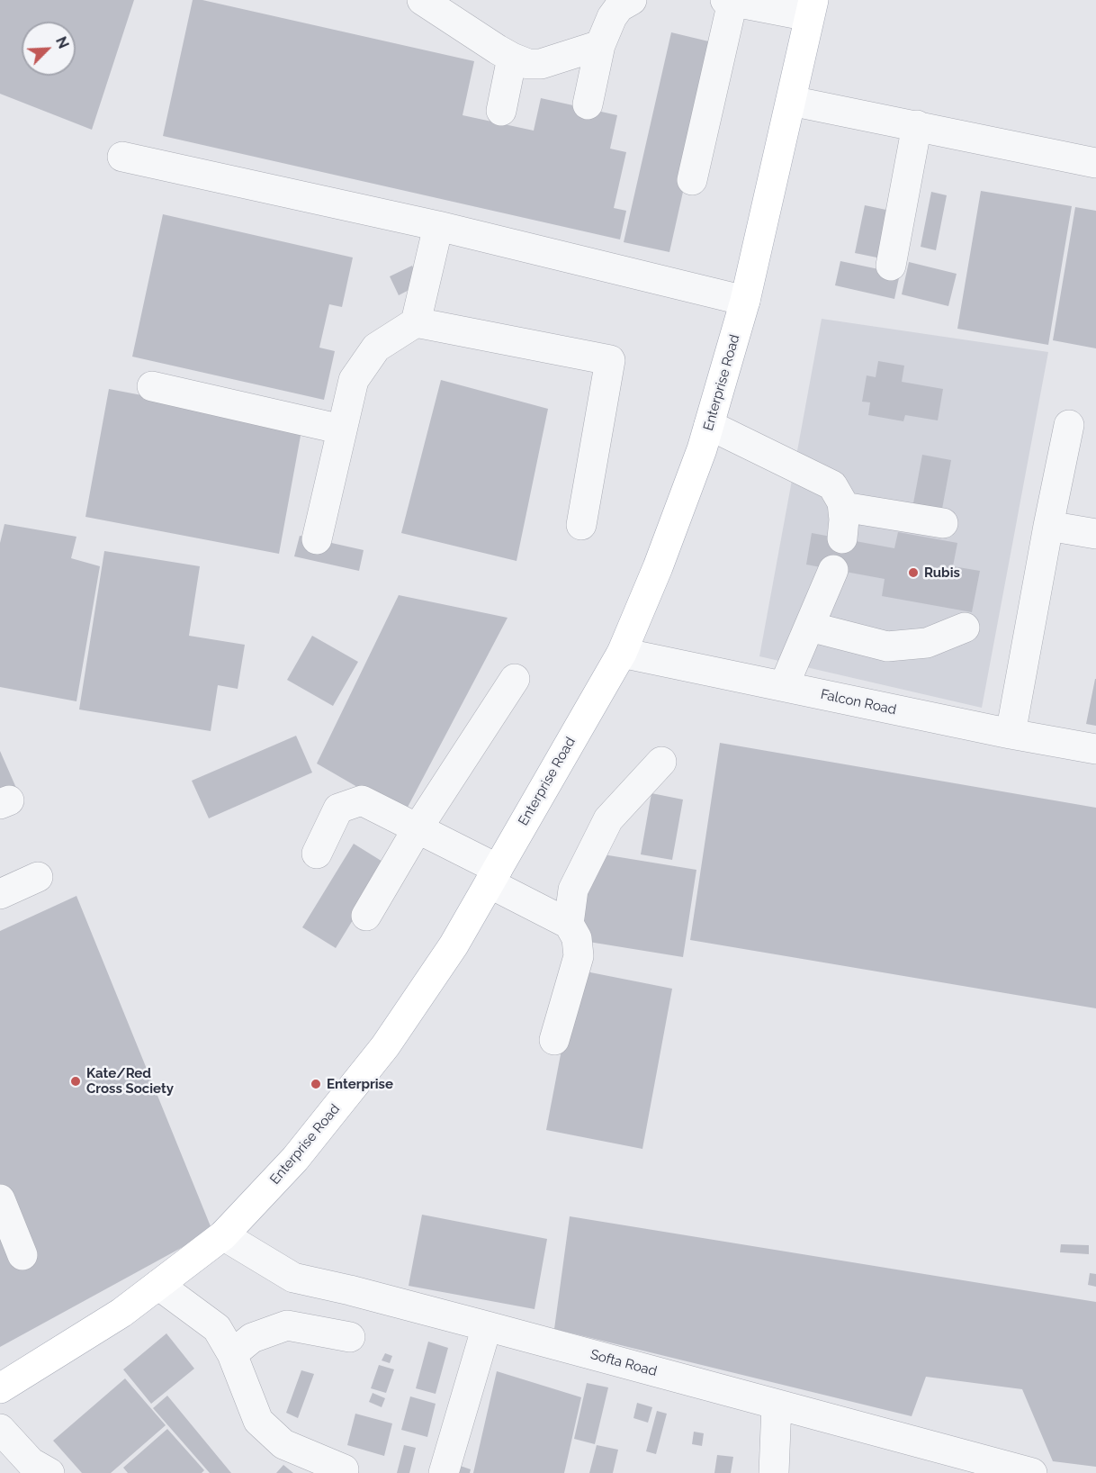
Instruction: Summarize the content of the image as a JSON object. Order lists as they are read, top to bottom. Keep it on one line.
{"streets":{"main road":["Enterprise Road"],"street":["Falcon Road","Softa Road"]},"crossings":[["Enterprise Road","Falcon Road"],["Enterprise Road","Softa Road"]],"places":["Rubis","Kate/Red Cross Society","Enterprise"],"north":"top right"}
